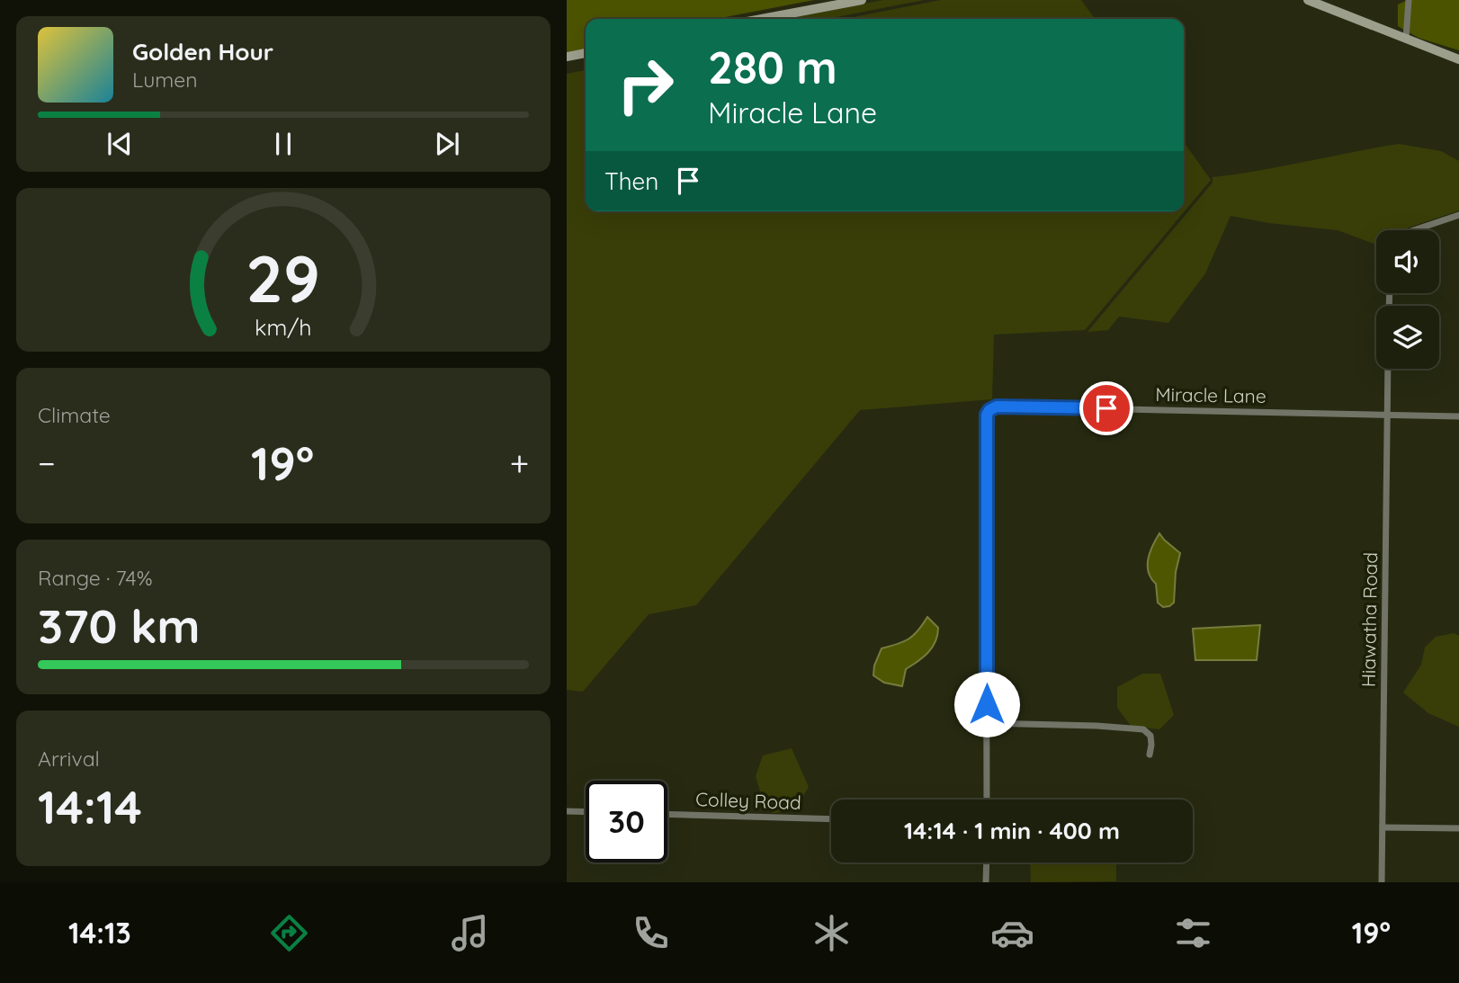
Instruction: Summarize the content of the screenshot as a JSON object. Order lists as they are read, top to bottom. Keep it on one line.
{"streets":{"street":["Miracle Lane","Hiawatha Road","Colley Road"]},"crossings":[["Miracle Lane","Hiawatha Road"]],"page":{"turn":["280 m","Miracle Lane"],"song":["Golden Hour","Lumen"],"then":"Then","tile":["Climate",["Range · 74%","370 km"],["Arrival","14:14"]],"heat":["−","19°","+"],"limit":"30","trip":"14:14 · 1 min · 400 m","tabs":["14:13","19°"],"gauge":["29","km/h"]}}
